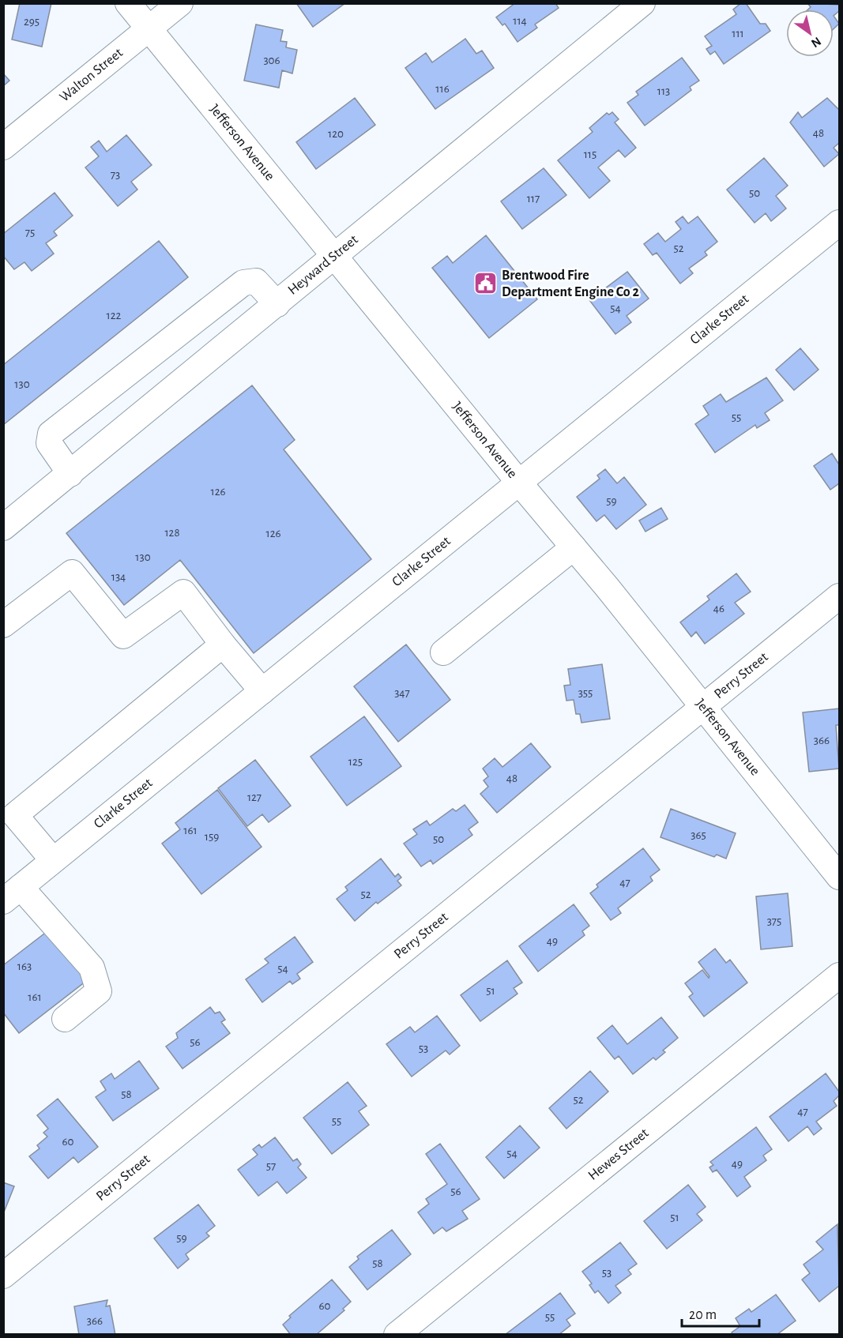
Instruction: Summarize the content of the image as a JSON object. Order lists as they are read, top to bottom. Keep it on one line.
{"streets":{"street":["Walton Street","Jefferson Avenue","Heyward Street","Clarke Street","Perry Street","Hewes Street"]},"crossings":[["Walton Street","Jefferson Avenue"],["Jefferson Avenue","Heyward Street"],["Jefferson Avenue","Clarke Street"],["Jefferson Avenue","Perry Street"]],"places":{"public building":["Brentwood Fire Department Engine Co 2"]},"house_numbers":["114","295","111","306","116","113","48","120","115","73","50","117","75","52","54","122","130","55","126","59","128","126","130","134","46","347","355","366","125","48","127","161","365","159","50","47","52","375","49","163","54","51","161","56","53","58","52","47","55","60","54","49","57","56","51","59","58","53","60","55","366"],"scale_bar":"20 m","north":"bottom right"}
